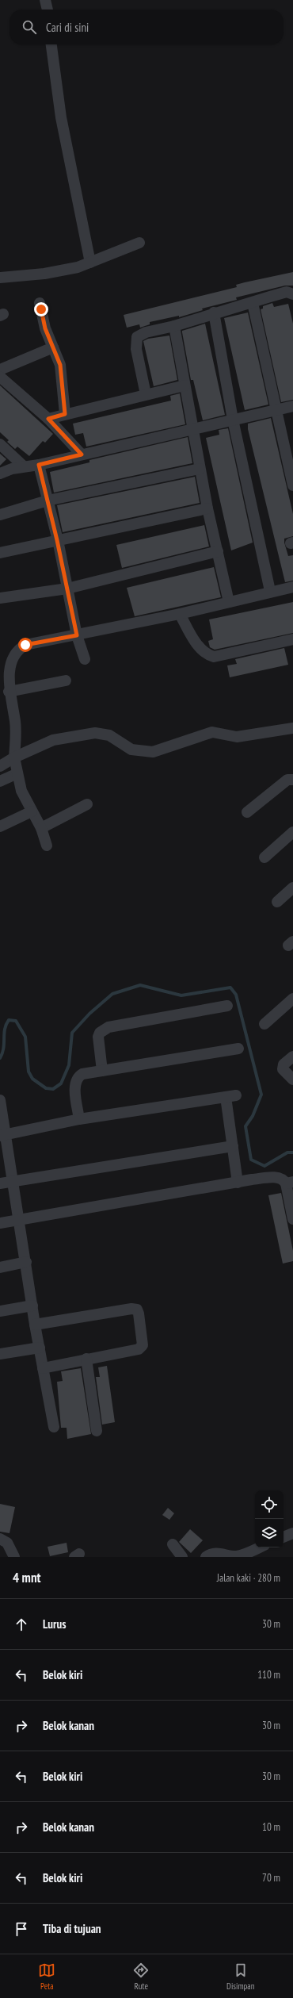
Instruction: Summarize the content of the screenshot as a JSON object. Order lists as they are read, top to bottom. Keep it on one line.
{"page":{"search":"Cari di sini","heading":["4 mnt","Jalan kaki · 280 m"],"list":[["Lurus","30 m"],["Belok kiri","110 m"],["Belok kanan","30 m"],["Belok kiri","30 m"],["Belok kanan","10 m"],["Belok kiri","70 m"],"Tiba di tujuan"],"nav":["Peta","Rute","Disimpan"]}}
